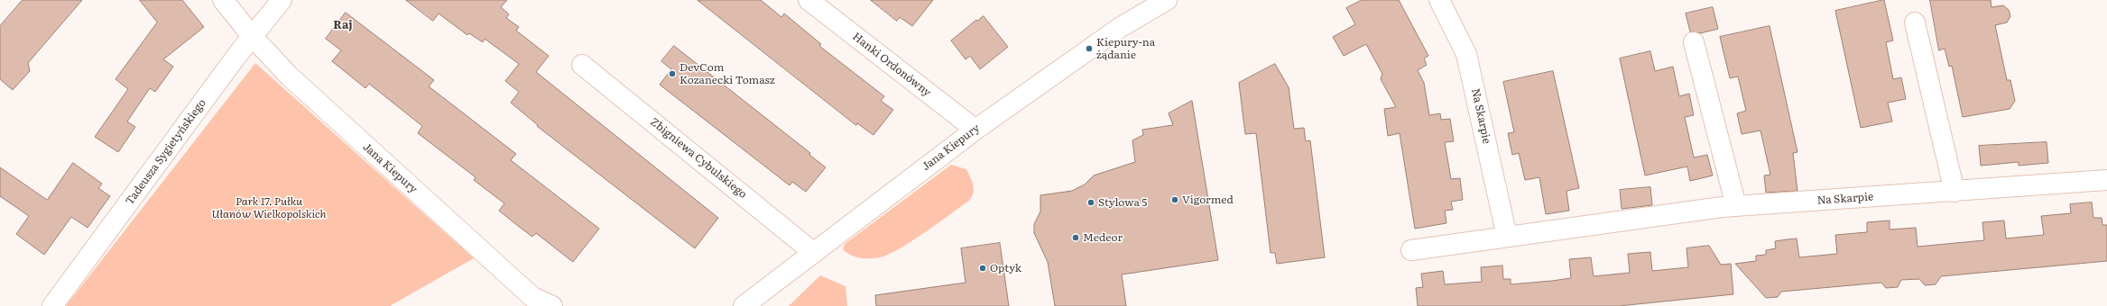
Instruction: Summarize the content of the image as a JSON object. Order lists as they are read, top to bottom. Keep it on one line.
{"streets":{"street":["Hanki Ordonówny","Na Skarpie","Jana Kiepury","Tadeusza Sygietyńskiego","Zbigniewa Cybulskiego"]},"crossings":[["Hanki Ordonówny","Jana Kiepury"],["Jana Kiepury","Tadeusza Sygietyńskiego"],["Jana Kiepury","Zbigniewa Cybulskiego"]],"districts":["Raj"],"parks":["Park 17. Pułku Ułanów Wielkopolskich"],"places":["Kiepury-na żądanie","DevCom Kozanecki Tomasz","Vigormed","Stylowa 5","Medeor","Optyk"]}
